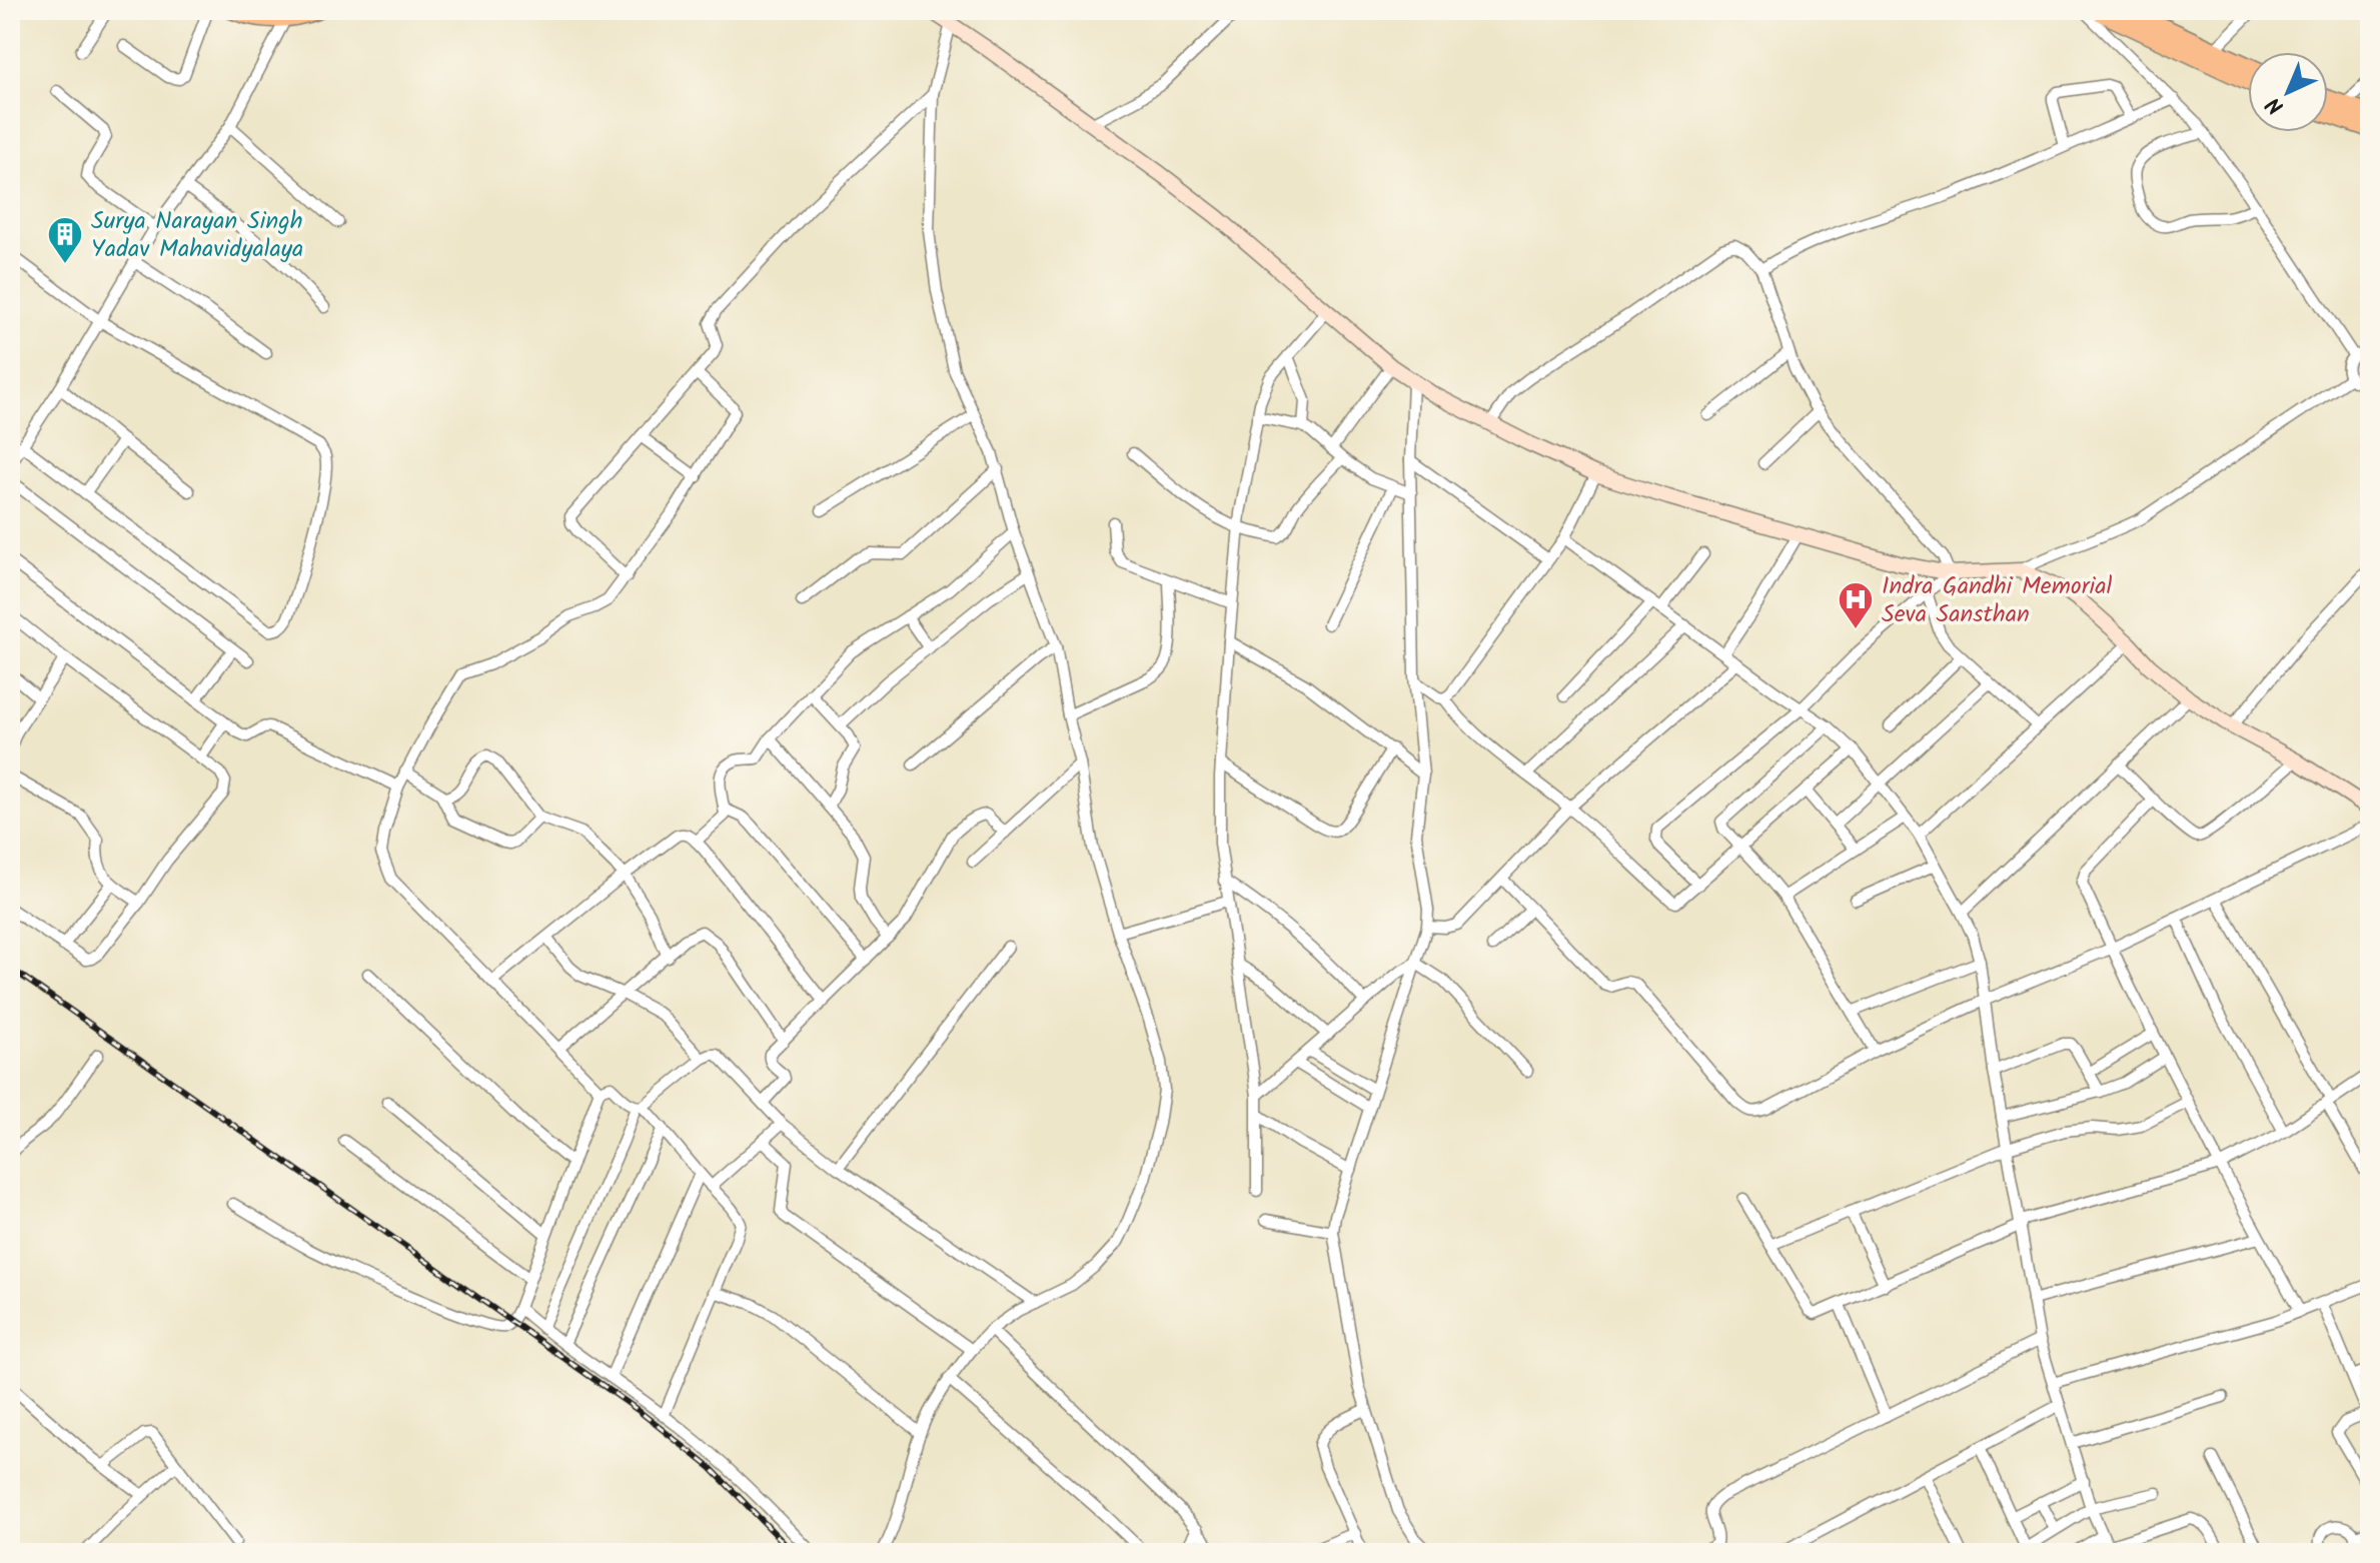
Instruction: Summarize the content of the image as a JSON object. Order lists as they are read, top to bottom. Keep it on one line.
{"places":{"building":["Surya Narayan Singh Yadav Mahavidyalaya"],"hospital":["Indra Gandhi Memorial Seva Sansthan"]},"north":"bottom left"}
